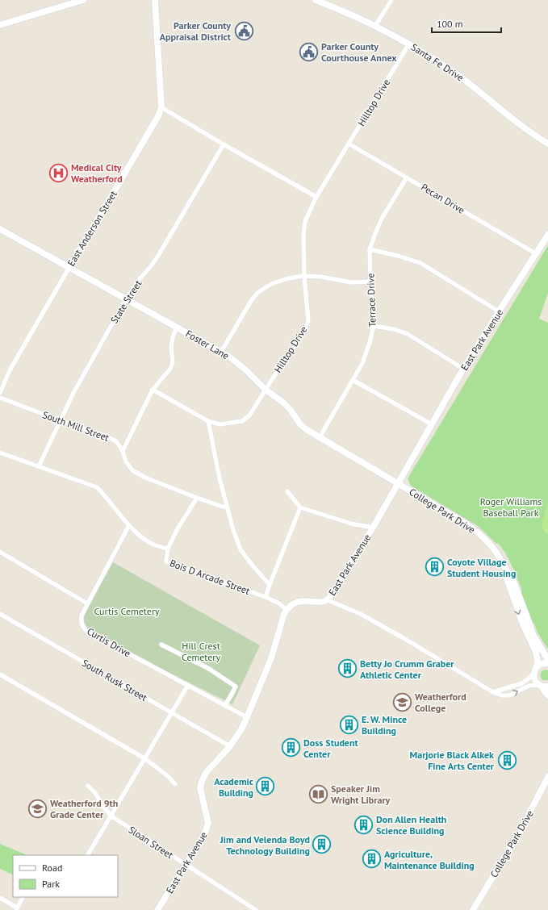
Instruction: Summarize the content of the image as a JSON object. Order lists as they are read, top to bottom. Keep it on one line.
{"streets":{"street":["Santa Fe Drive","Hilltop Drive","Pecan Drive","East Anderson Street","Terrace Drive","State Street","East Park Avenue","Foster Lane","South Mill Street","College Park Drive","Bois D Arcade Street","Curtis Drive","South Rusk Street","Sloan Street"]},"crossings":[["Santa Fe Drive","Hilltop Drive"],["Hilltop Drive","Pecan Drive"],["Hilltop Drive","Foster Lane"],["Pecan Drive","Terrace Drive"],["Pecan Drive","East Park Avenue"],["East Anderson Street","Foster Lane"],["Terrace Drive","Foster Lane"],["State Street","Foster Lane"],["State Street","South Mill Street"],["State Street","Bois D Arcade Street"],["East Park Avenue","Foster Lane"],["East Park Avenue","College Park Drive"],["East Park Avenue","Bois D Arcade Street"],["East Park Avenue","Curtis Drive"],["East Park Avenue","South Rusk Street"],["East Park Avenue","Sloan Street"],["Foster Lane","College Park Drive"],["Bois D Arcade Street","Curtis Drive"]],"parks":["Roger Williams Baseball Park","Curtis Cemetery","Hill Crest Cemetery"],"places":{"public building":["Parker County Appraisal District","Parker County Courthouse Annex"],"hospital":["Medical City Weatherford"],"building":["Coyote Village Student Housing","Betty Jo Crumm Graber Athletic Center","E. W. Mince Building","Doss Student Center","Marjorie Black Alkek Fine Arts Center","Academic Building","Don Allen Health Science Building","Jim and Velenda Boyd Technology Building","Agriculture, Maintenance Building"],"school or university":["Weatherford College","Weatherford 9th Grade Center"],"library":["Speaker Jim Wright Library"]},"legend":["Road","Park"],"scale_bar":"100 m"}
